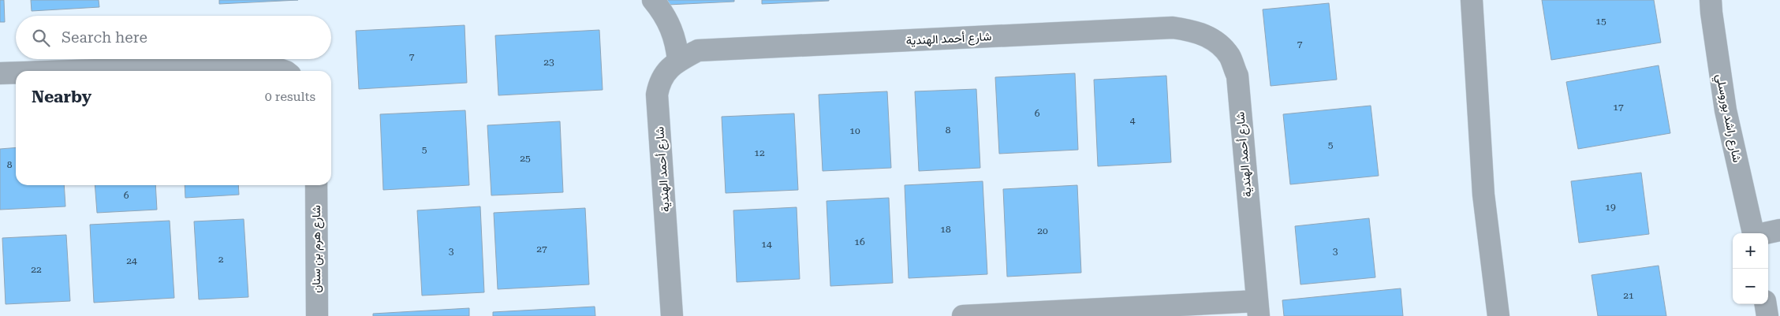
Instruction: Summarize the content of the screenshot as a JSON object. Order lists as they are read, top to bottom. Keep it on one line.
{"streets":{"street":["شارع أحمد الهندية","شارع راشد بوروسلي","شارع هرم بن سنان"]},"house_numbers":["15","7","7","23","17","6","4","8","10","5","5","12","25","8","6","19","18","20","16","14","27","3","3","2","24","22","21"],"page":{"search":"Search here","heading":["Nearby","0 results"],"map_buttons":["+","−"]}}
